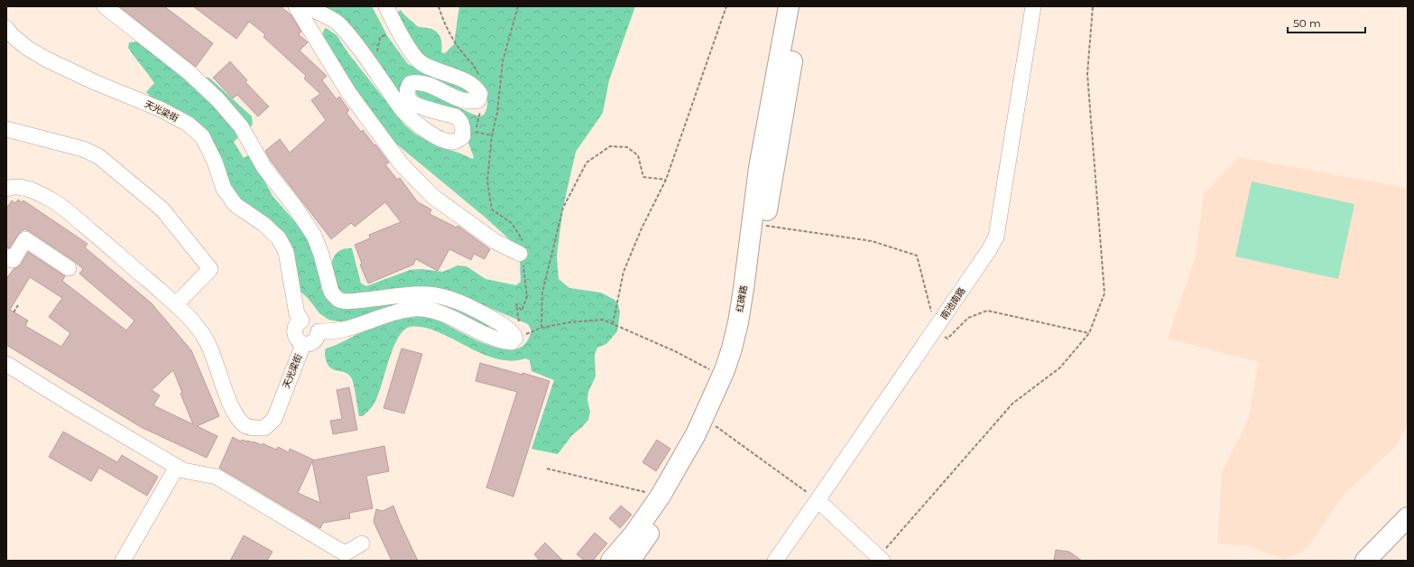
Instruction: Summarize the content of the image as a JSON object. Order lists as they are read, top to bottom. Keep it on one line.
{"streets":{"main road":["红碑路"],"street":["天光梁街","南池南路"]},"scale_bar":"50 m"}
